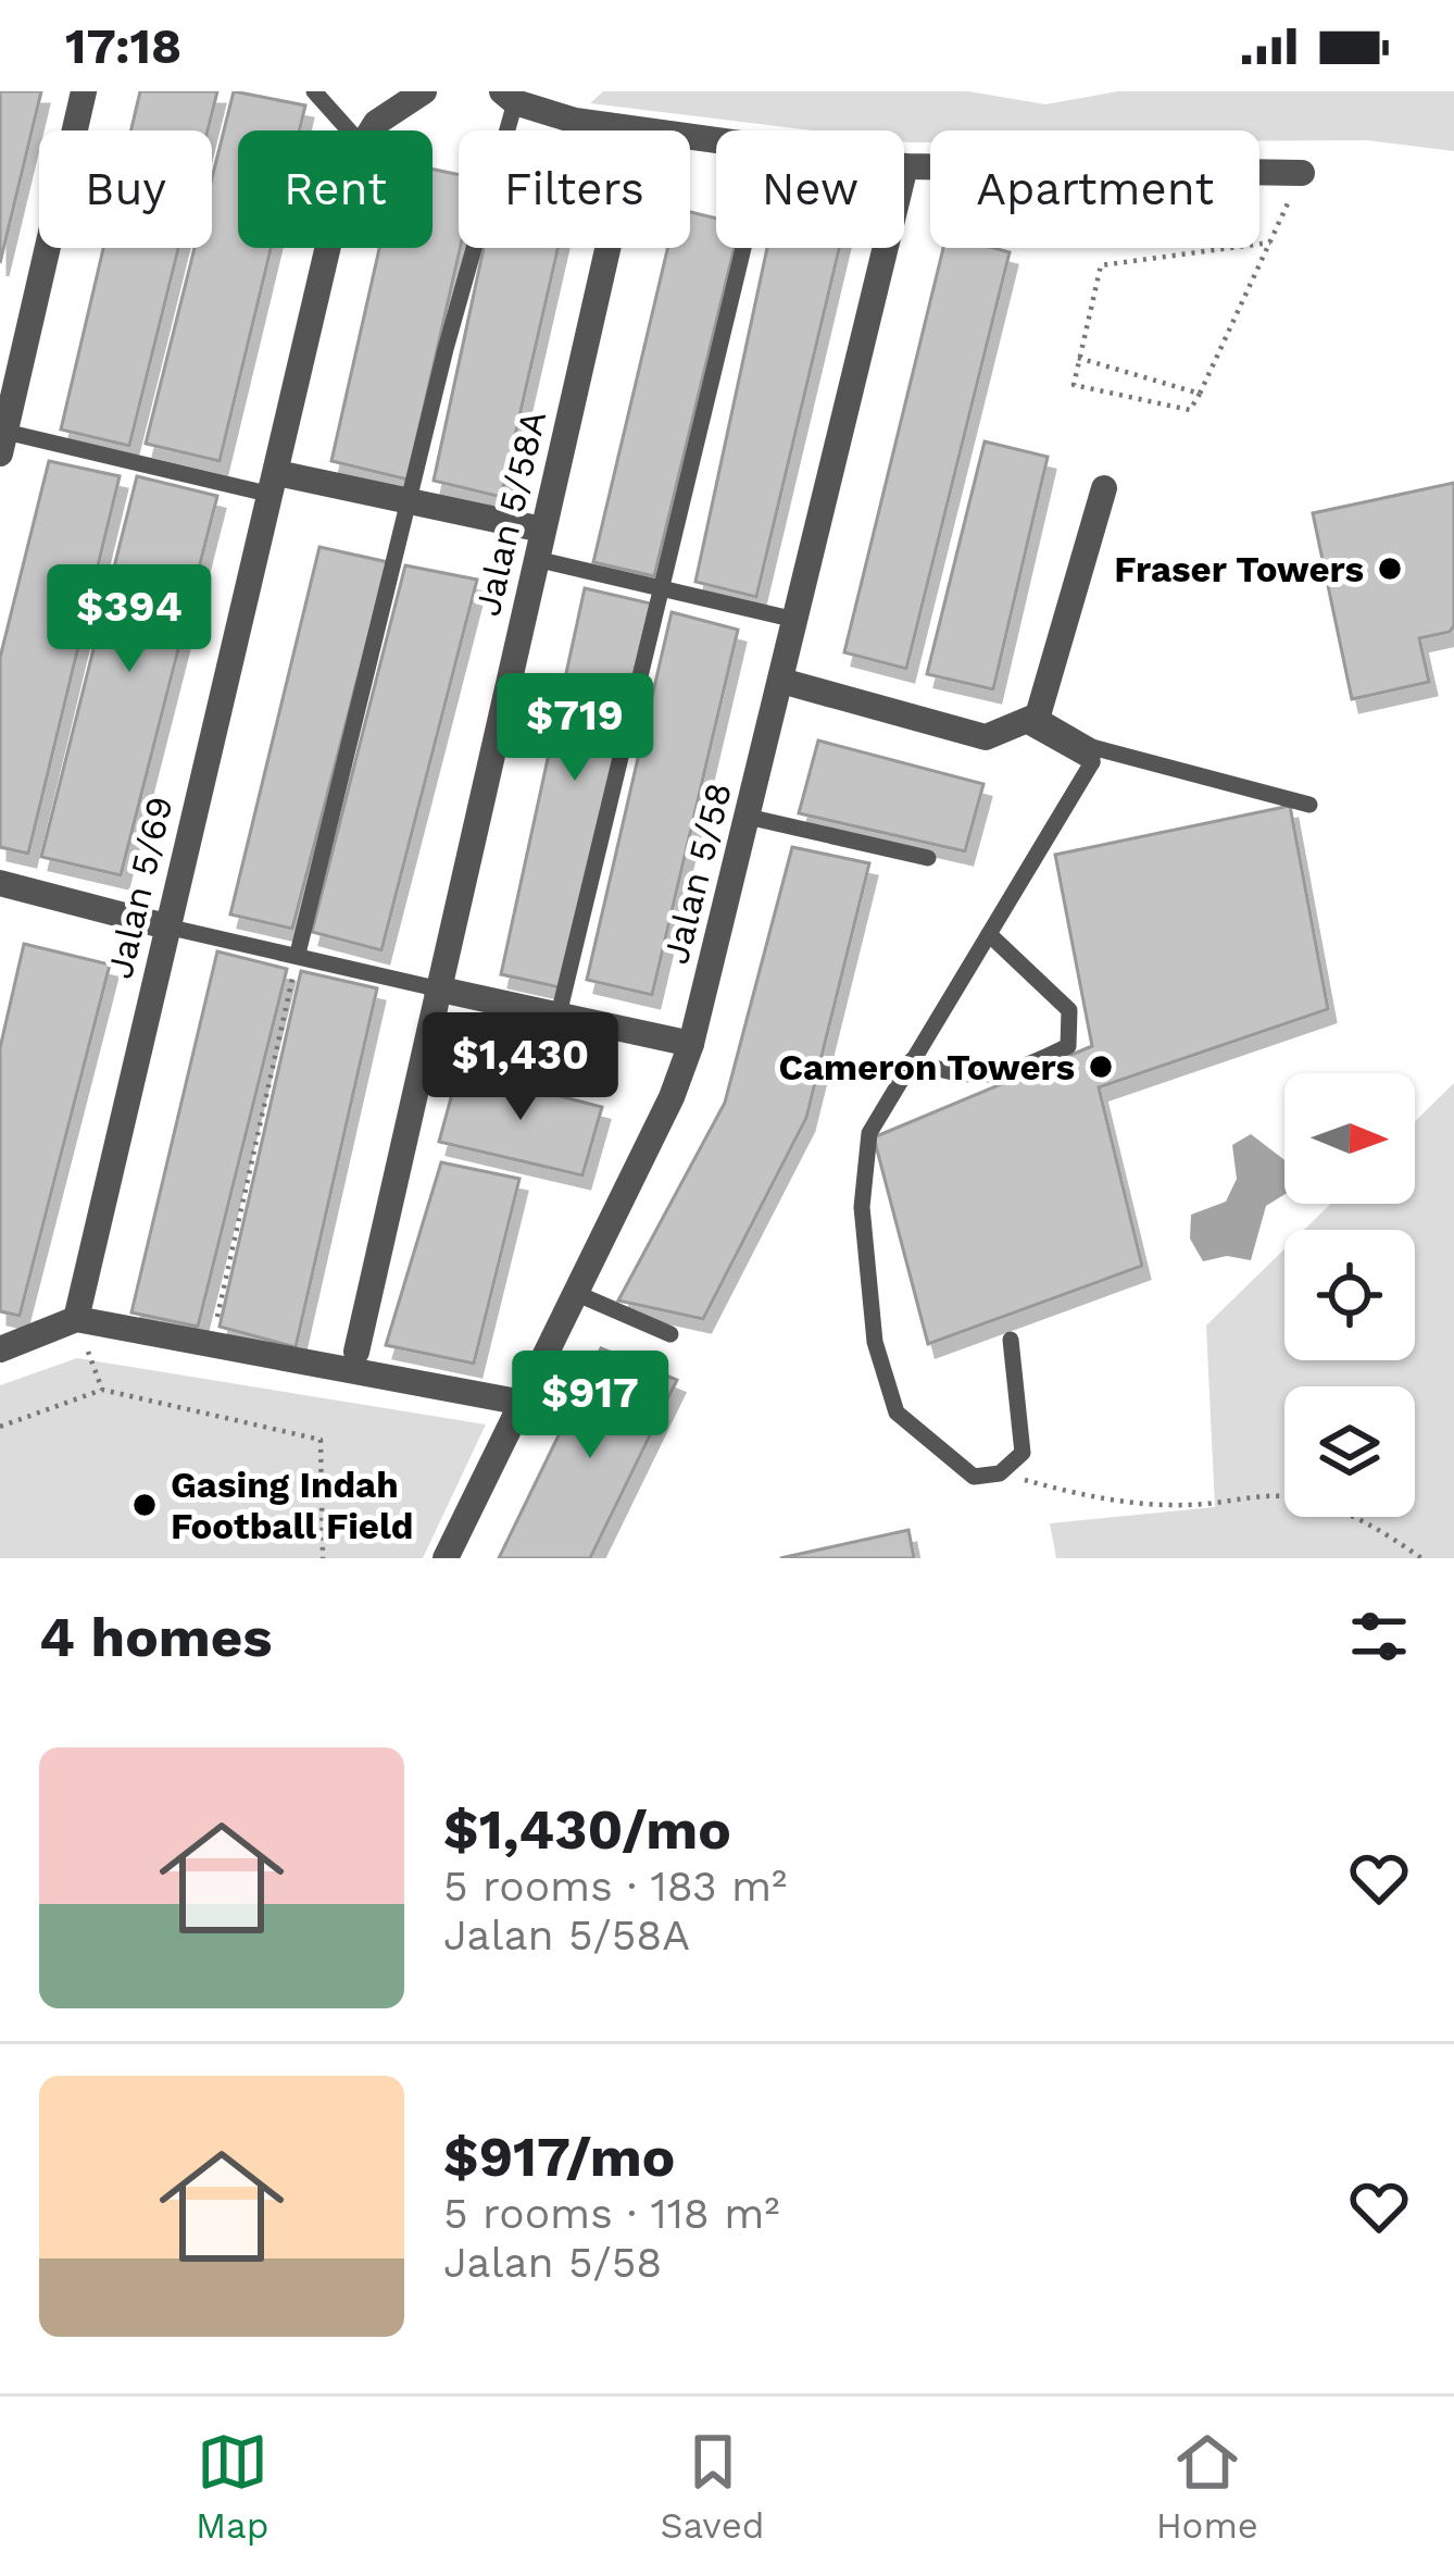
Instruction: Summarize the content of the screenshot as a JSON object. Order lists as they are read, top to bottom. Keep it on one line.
{"streets":{"street":["Jalan 5/58A","Jalan 5/58","Jalan 5/69"]},"places":["Fraser Towers","Cameron Towers","Gasing Indah Football Field"],"north":"right","page":{"status":"17:18","chip":["Buy","Rent","Filters","New","Apartment"],"price":["$394","$719","$1,430","$917"],"heading":"4 homes","list":[{"name":"$1,430/mo","note":"5 rooms · 183 m² · Jalan 5/58A"},{"name":"$917/mo","note":"5 rooms · 118 m² · Jalan 5/58"}],"tabs":["Map","Saved","Home"]}}
